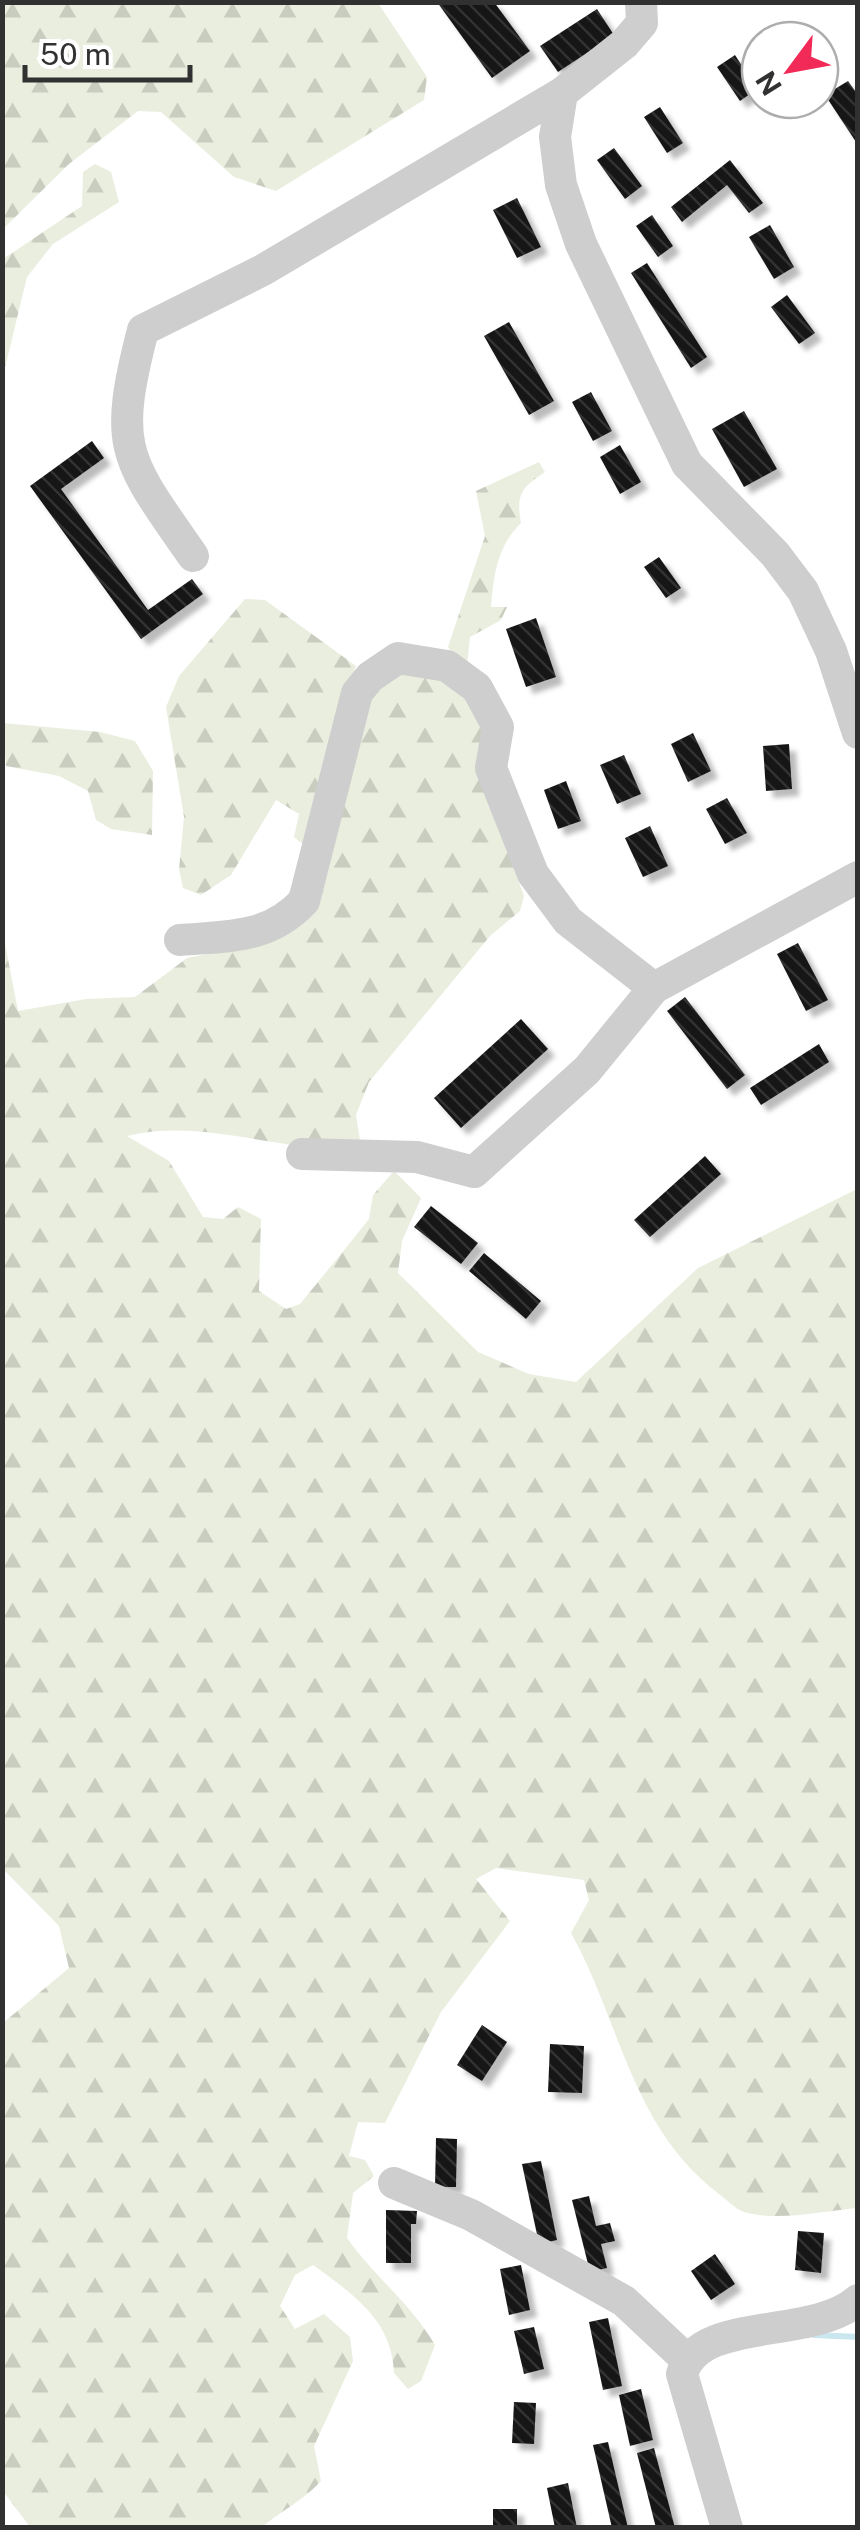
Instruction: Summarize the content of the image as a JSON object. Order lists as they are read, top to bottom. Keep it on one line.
{"scale_bar":"50 m","north":"bottom left"}
